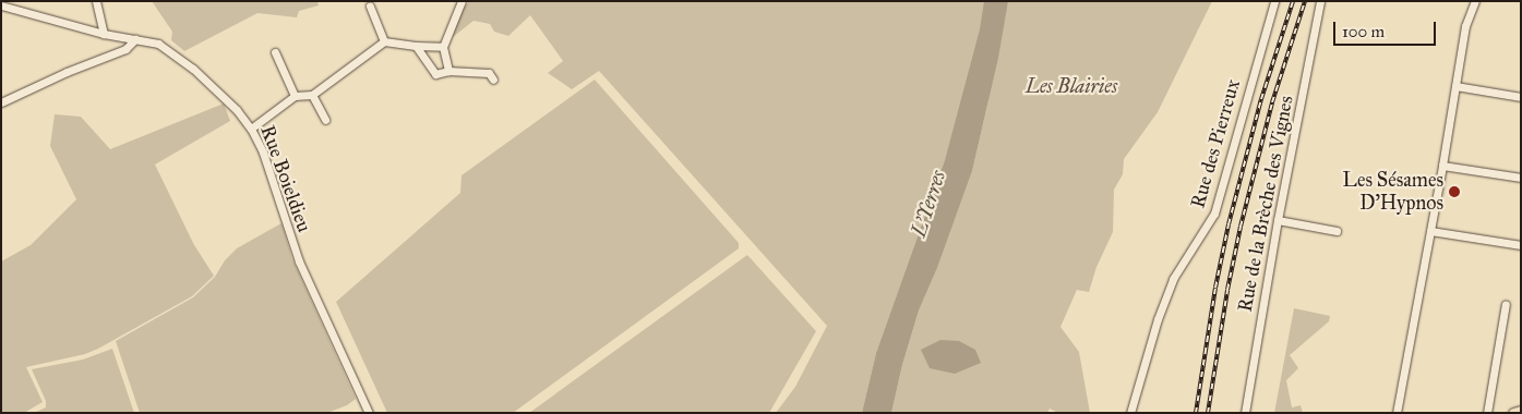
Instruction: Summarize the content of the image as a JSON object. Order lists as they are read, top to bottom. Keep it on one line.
{"streets":{"street":["Rue des Pierreux","Rue Boieldieu","Rue de la Brèche des Vignes"]},"water":["L'Yerres"],"parks":["Les Blairies"],"places":["Les Sésames D'Hypnos"],"scale_bar":"100 m"}
